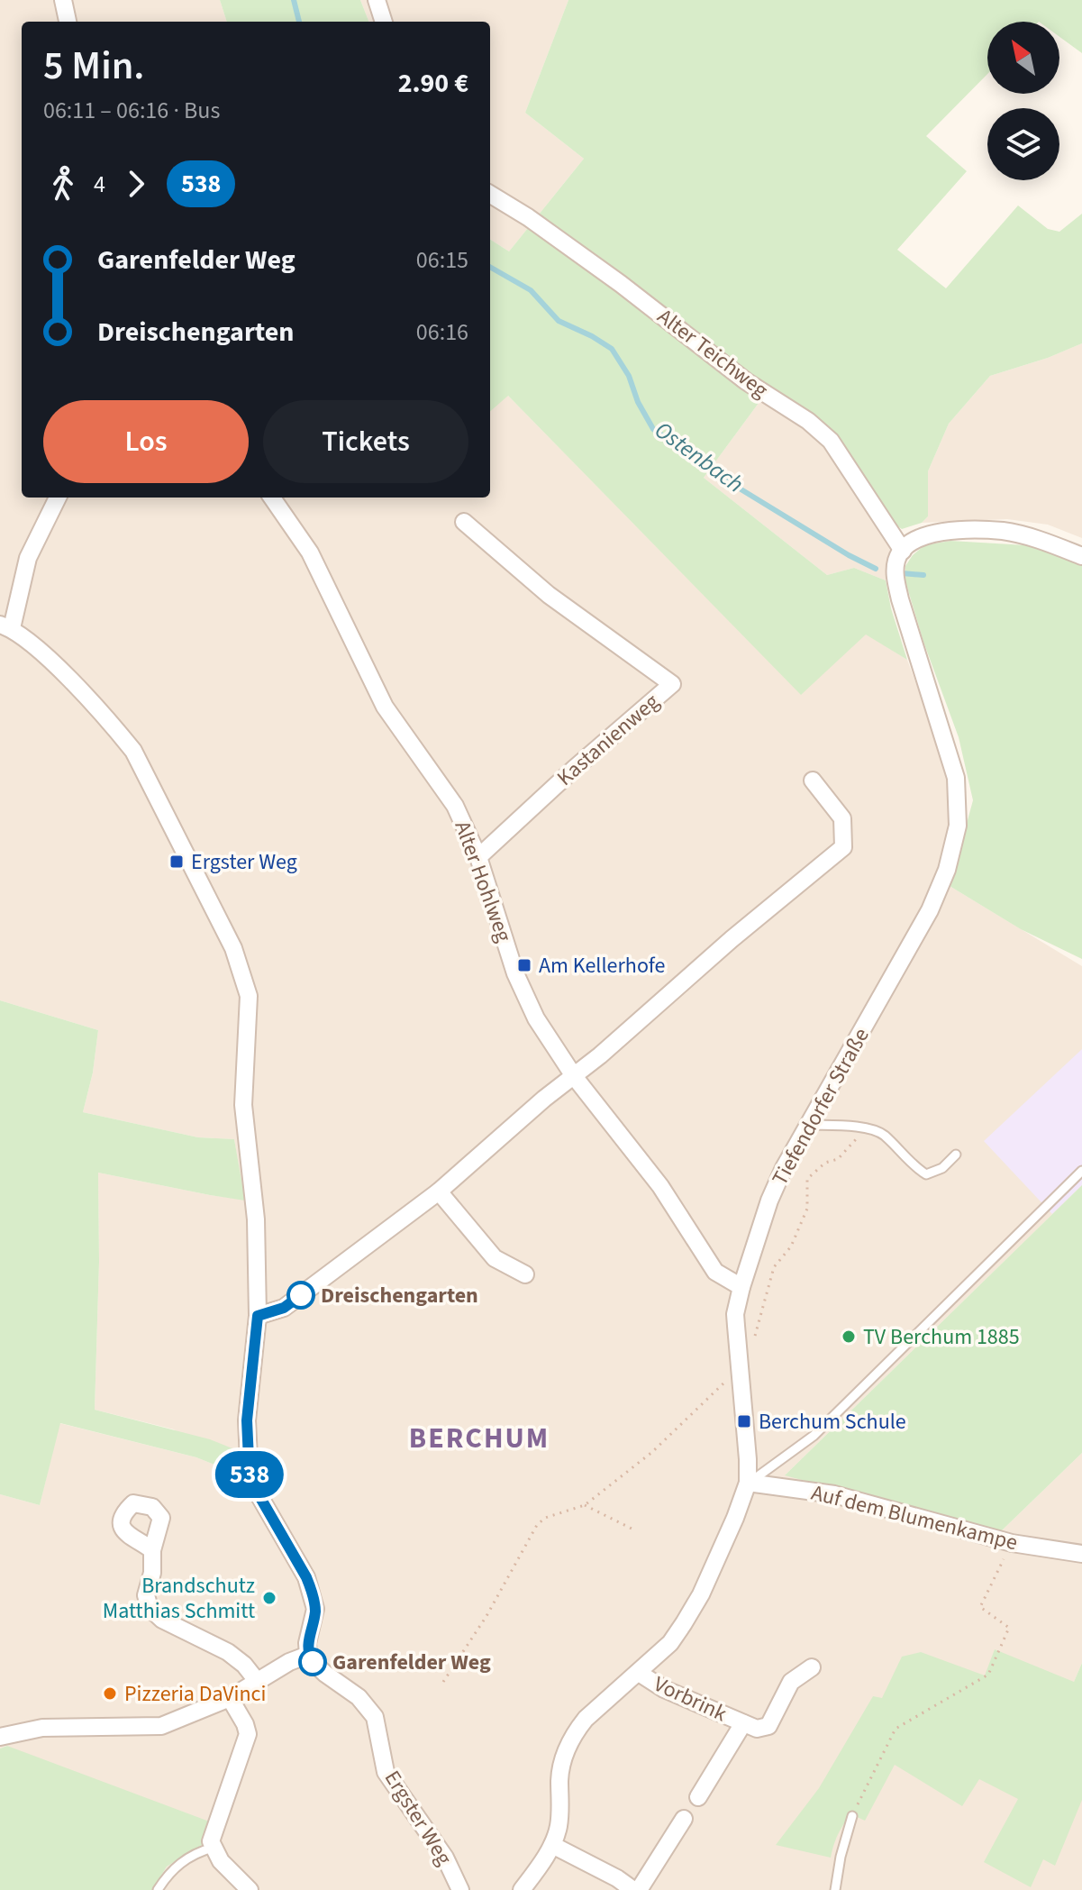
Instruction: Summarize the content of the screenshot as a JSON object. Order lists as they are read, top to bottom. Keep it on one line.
{"streets":{"street":["Alter Teichweg","Kastanienweg","Alter Hohlweg","Tiefendorfer Straße","Auf dem Blumenkampe","Vorbrink","Ergster Weg"]},"crossings":[["Alter Teichweg","Tiefendorfer Straße"],["Kastanienweg","Alter Hohlweg"],["Alter Hohlweg","Tiefendorfer Straße"],["Tiefendorfer Straße","Auf dem Blumenkampe"],["Tiefendorfer Straße","Vorbrink"]],"districts":["BERCHUM"],"water":["Ostenbach"],"places":{"transit":["Ergster Weg","Am Kellerhofe","Berchum Schule"],"other":["Dreischengarten","TV Berchum 1885","Brandschutz Matthias Schmitt","Garenfelder Weg","Pizzeria DaVinci"]},"lines":["bus line 538"],"north":"top left","page":{"on_map":"538","heading":["5 Min.","06:11 – 06:16 · Bus","2.90 €"],"legs":["4","538"],"list":[{"name":"Garenfelder Weg","value":"06:15"},{"name":"Dreischengarten","value":"06:16"}],"buttons":["Los","Tickets"]}}
